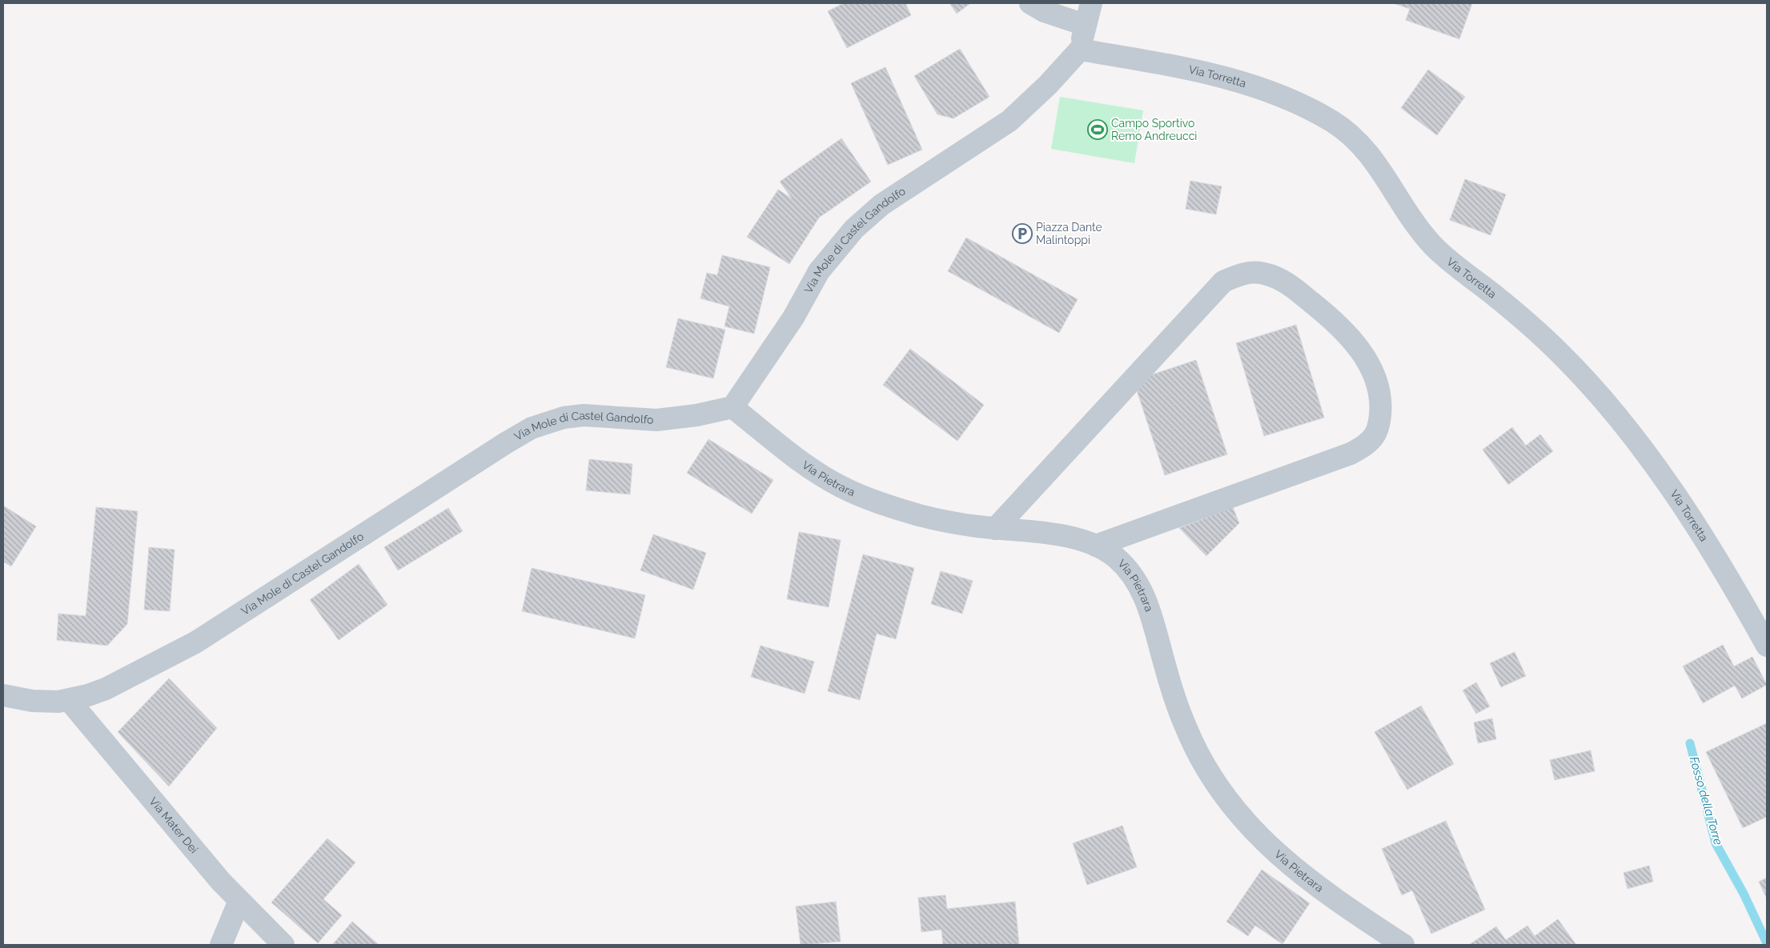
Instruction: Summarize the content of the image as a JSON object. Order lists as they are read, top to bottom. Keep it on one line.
{"streets":{"street":["Via Torretta","Via Mole di Castel Gandolfo","Via Pietrara","Via Mater Dei"]},"crossings":[["Via Torretta","Via Mole di Castel Gandolfo"],["Via Mole di Castel Gandolfo","Via Pietrara"],["Via Mole di Castel Gandolfo","Via Mater Dei"]],"water":["Fosso della Torre"],"places":{"sports":["Campo Sportivo Remo Andreucci"],"parking":["Piazza Dante Malintoppi"]}}
